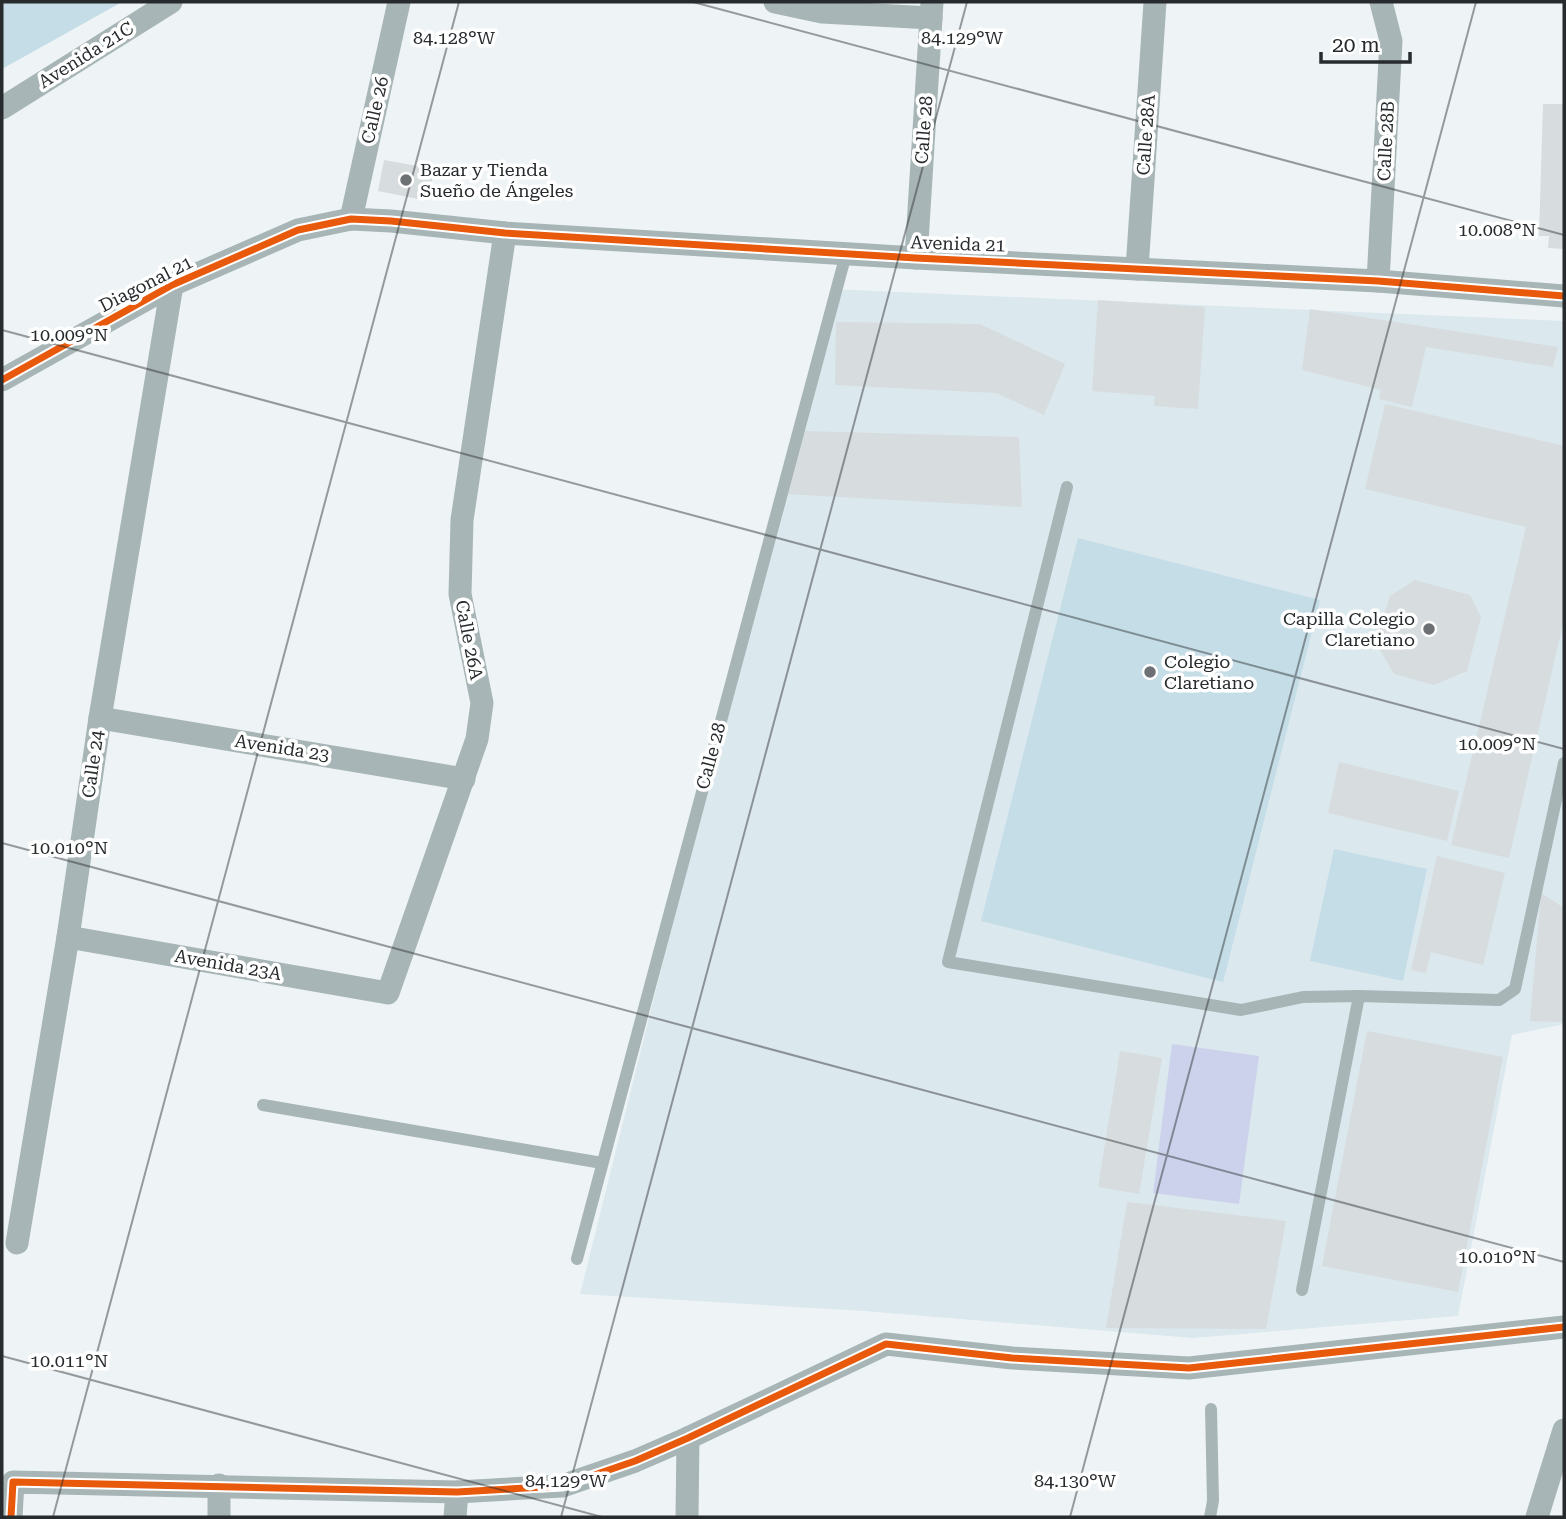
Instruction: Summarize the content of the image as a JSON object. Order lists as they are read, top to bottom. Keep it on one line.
{"streets":{"street":["Avenida 21C","Calle 26","Calle 28","Calle 28A","Calle 28B","Avenida 21","Diagonal 21","Calle 26A","Avenida 23","Calle 24","Avenida 23A"]},"crossings":[["Calle 26","Avenida 21"],["Calle 26","Diagonal 21"],["Calle 28","Avenida 21"],["Calle 28A","Avenida 21"],["Calle 28B","Avenida 21"],["Avenida 21","Diagonal 21"],["Avenida 21","Calle 26A"],["Diagonal 21","Calle 24"],["Calle 26A","Avenida 23"],["Calle 26A","Avenida 23A"],["Avenida 23","Calle 24"],["Calle 24","Avenida 23A"]],"places":["Bazar y Tienda Sueño de Ángeles","Capilla Colegio Claretiano","Colegio Claretiano"],"scale_bar":"20 m","coordinates":["84.128°W","84.129°W","10.008°N","10.009°N","10.010°N","10.011°N","84.130°W"]}
